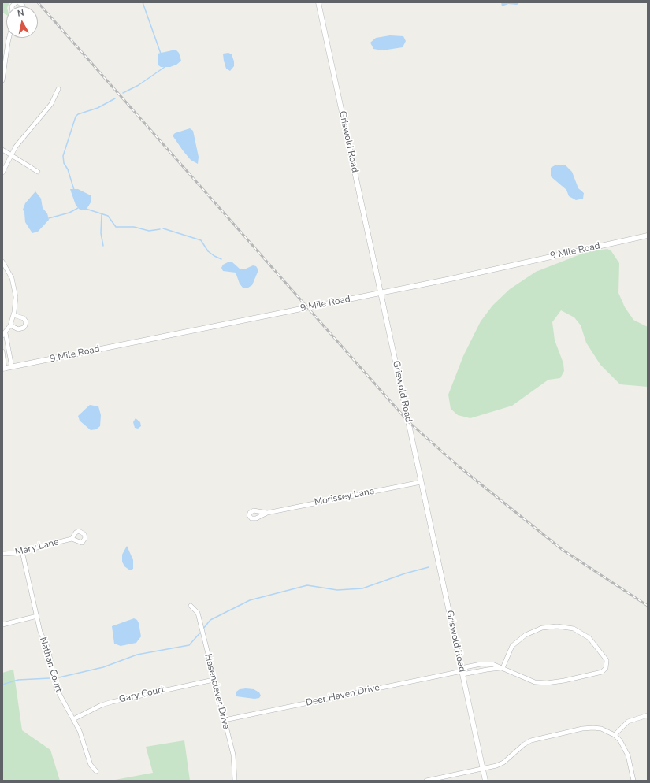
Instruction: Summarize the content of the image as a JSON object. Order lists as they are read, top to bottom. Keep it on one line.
{"streets":{"street":["Griswold Road","9 Mile Road","Morissey Lane","Mary Lane","Nathan Court","Hasenclever Drive","Gary Court","Deer Haven Drive"]},"crossings":[["Griswold Road","9 Mile Road"],["Griswold Road","Morissey Lane"],["Griswold Road","Deer Haven Drive"],["Mary Lane","Nathan Court"],["Nathan Court","Gary Court"],["Hasenclever Drive","Gary Court"],["Hasenclever Drive","Deer Haven Drive"]],"north":"top"}
